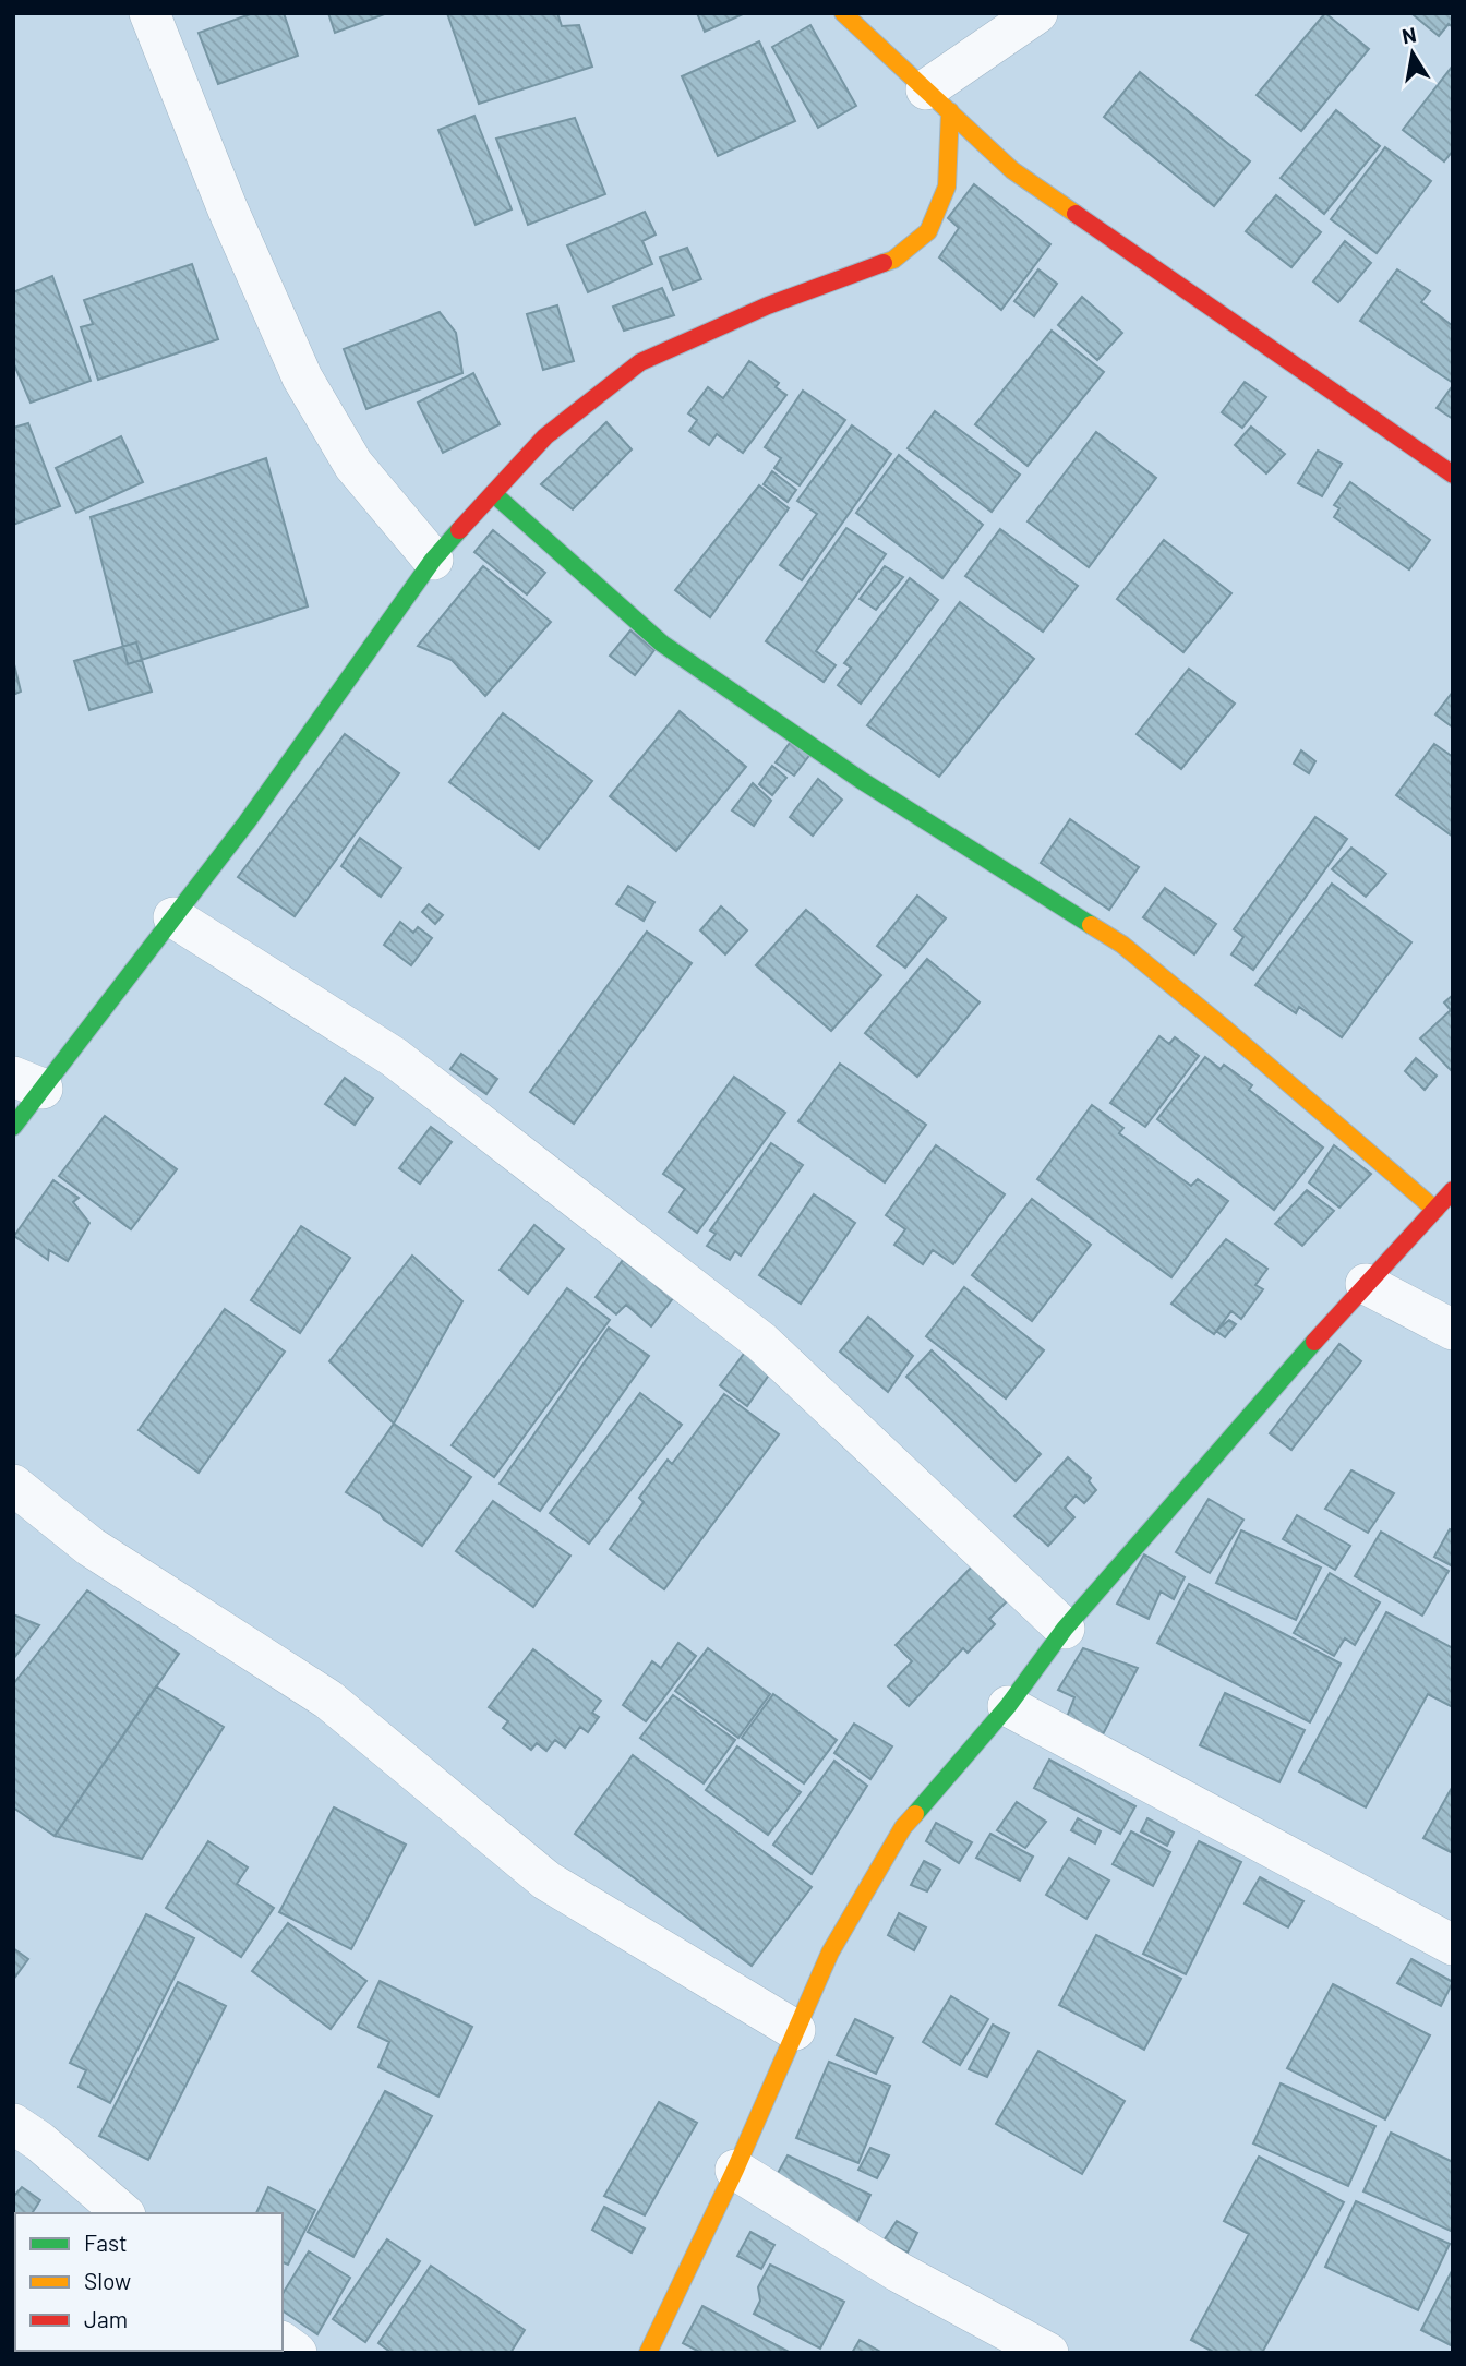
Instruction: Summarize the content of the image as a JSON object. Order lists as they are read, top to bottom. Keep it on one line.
{"legend":["Fast","Slow","Jam"],"north":"top"}
